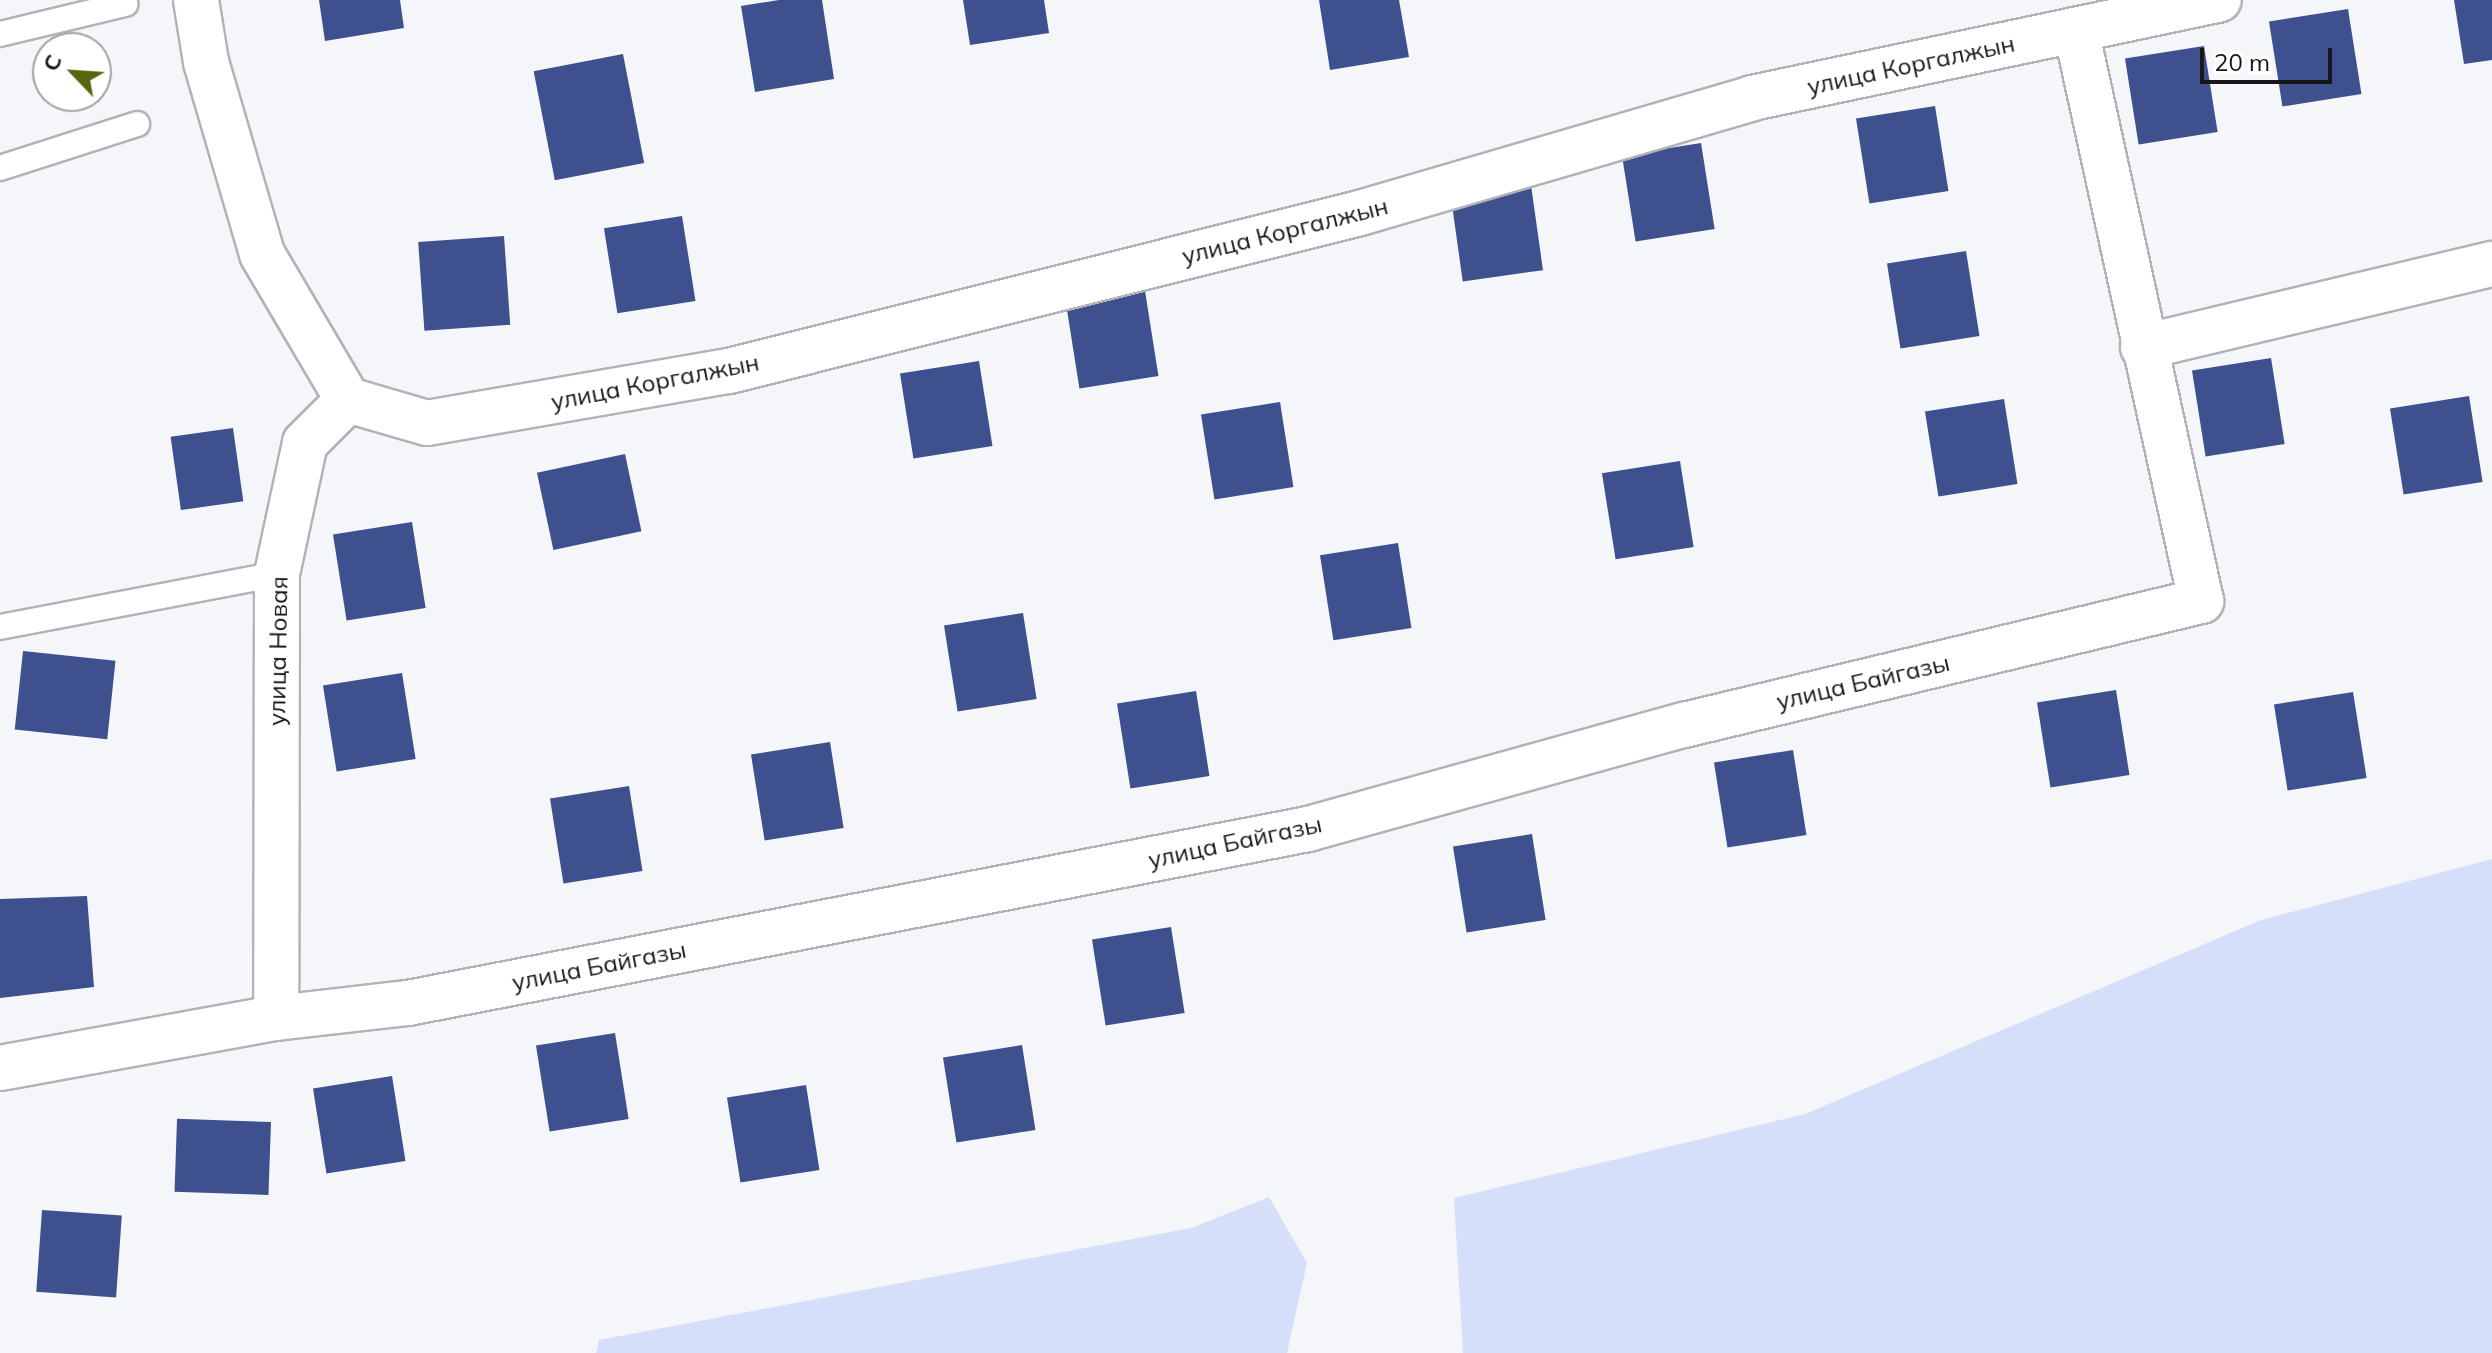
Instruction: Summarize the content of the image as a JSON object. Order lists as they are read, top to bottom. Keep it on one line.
{"streets":{"street":["улица Коргалжын","улица Новая","улица Байгазы"]},"crossings":[["улица Коргалжын","улица Новая"],["улица Коргалжын","улица Байгазы"],["улица Новая","улица Байгазы"]],"scale_bar":"20 m","north":"top left"}
